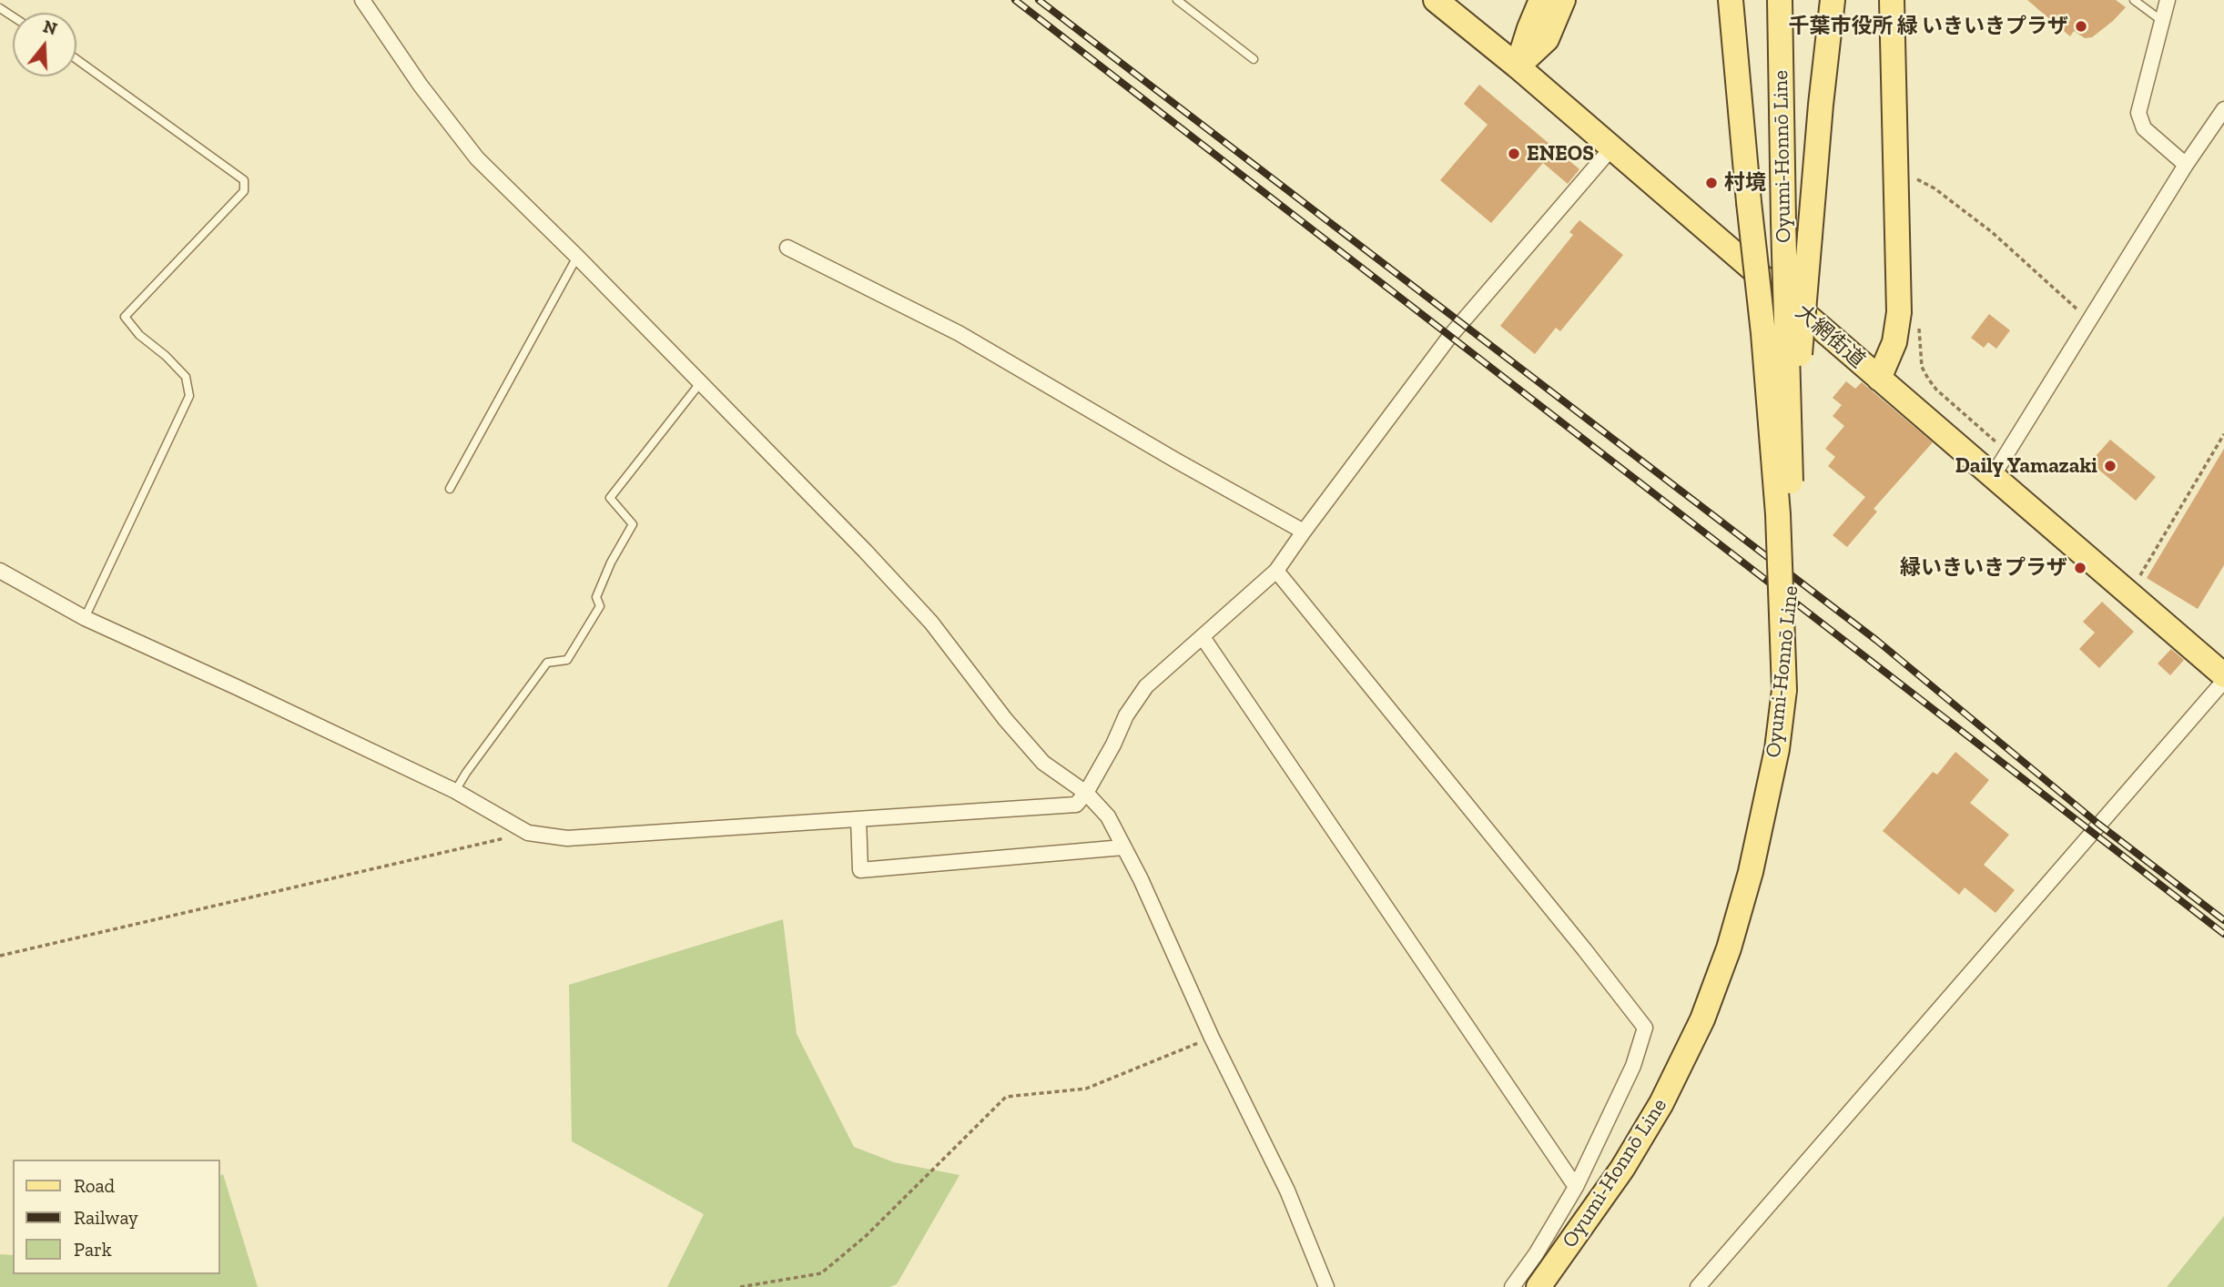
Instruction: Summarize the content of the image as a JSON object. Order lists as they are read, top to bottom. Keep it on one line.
{"streets":{"main road":["Oyumi-Honnō Line","大網街道"]},"places":["千葉市役所 緑 いきいきプラザ","ENEOS","村境","Daily Yamazaki","緑いきいきプラザ"],"legend":["Road","Railway","Park"],"north":"top"}
